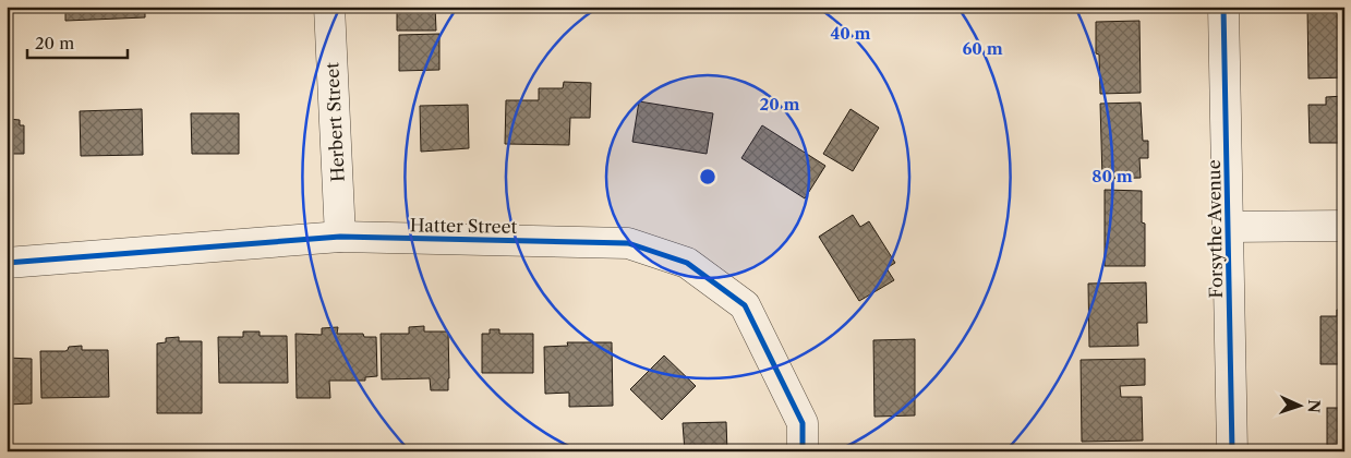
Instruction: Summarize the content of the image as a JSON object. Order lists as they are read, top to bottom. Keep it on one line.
{"streets":{"street":["Herbert Street","Hatter Street","Forsythe Avenue"]},"crossings":[["Herbert Street","Hatter Street"]],"scale_bar":"20 m","north":"right","rings":["40 m","60 m","20 m","80 m"]}
